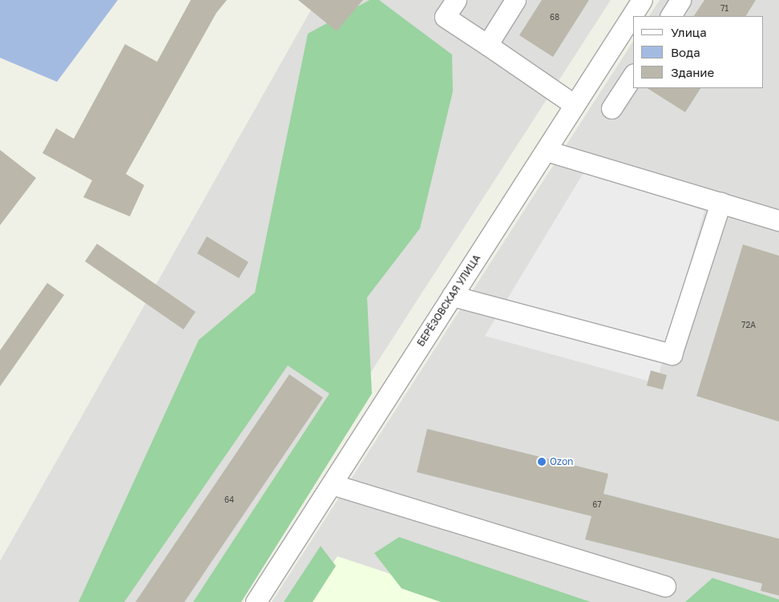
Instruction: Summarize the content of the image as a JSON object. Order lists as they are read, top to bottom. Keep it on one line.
{"streets":{"street":["БЕРЁЗОВСКАЯ УЛИЦА"]},"places":["Ozon"],"house_numbers":["71","68","72А","64","67"],"legend":["Улица","Вода","Здание"]}
